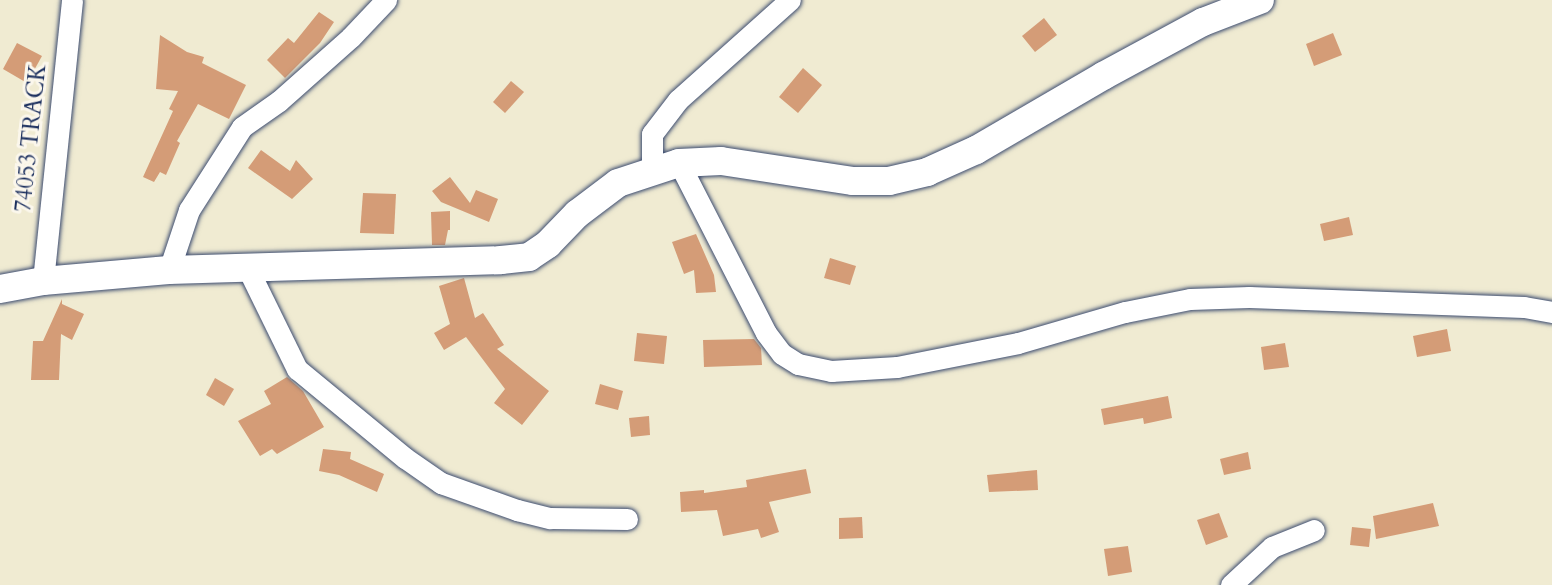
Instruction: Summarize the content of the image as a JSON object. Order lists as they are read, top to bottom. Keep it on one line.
{"streets":{"street":["74053 TRACK"]}}
